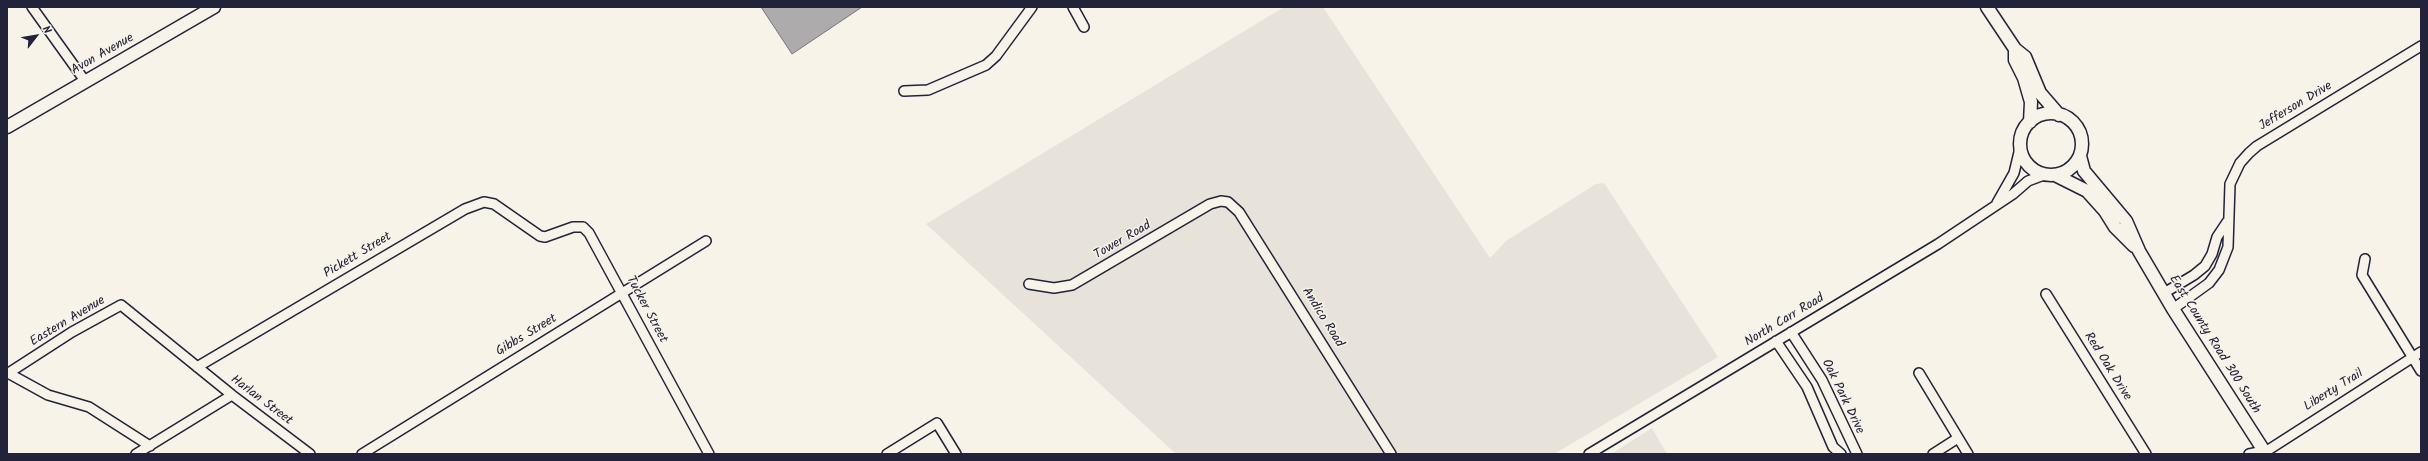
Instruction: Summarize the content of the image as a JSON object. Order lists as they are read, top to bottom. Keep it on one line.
{"streets":{"street":["Avon Avenue","Jefferson Drive","Tower Road","Pickett Street","Tucker Street","Andico Road","North Carr Road","Eastern Avenue","Gibbs Street","East County Road 300 South","Red Oak Drive","Liberty Trail","Oak Park Drive","Harlan Street"]},"crossings":[["Jefferson Drive","East County Road 300 South"],["Tower Road","Andico Road"],["Pickett Street","Tucker Street"],["Pickett Street","Eastern Avenue"],["Pickett Street","Harlan Street"],["Tucker Street","Gibbs Street"],["North Carr Road","East County Road 300 South"],["North Carr Road","Oak Park Drive"],["Eastern Avenue","Harlan Street"],["East County Road 300 South","Liberty Trail"]],"north":"top right"}
